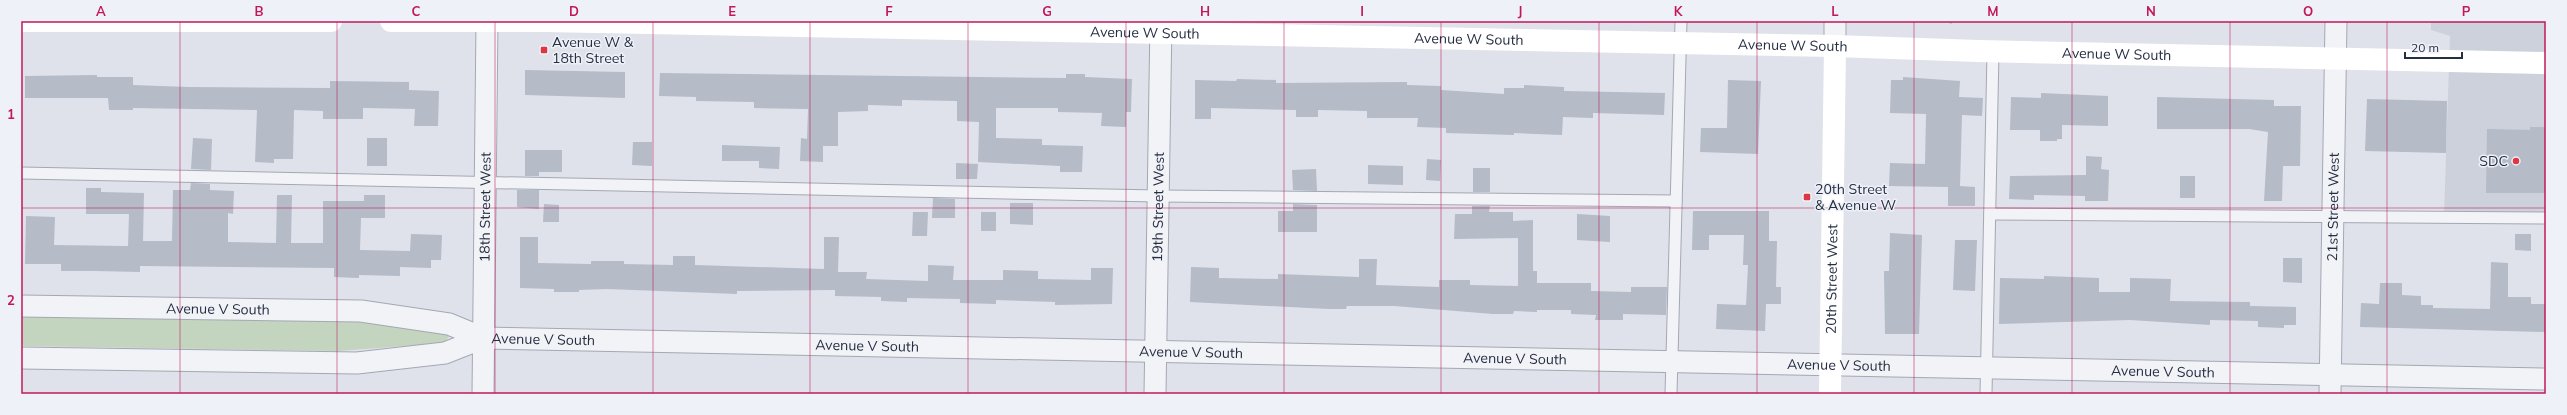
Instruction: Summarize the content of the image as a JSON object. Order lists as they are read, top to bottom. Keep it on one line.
{"streets":{"street":["Avenue W South","18th Street West","21st Street West","19th Street West","20th Street West","Avenue V South"]},"crossings":[["Avenue W South","18th Street West"],["Avenue W South","21st Street West"],["Avenue W South","19th Street West"],["Avenue W South","20th Street West"],["18th Street West","Avenue V South"],["21st Street West","Avenue V South"],["19th Street West","Avenue V South"],["20th Street West","Avenue V South"]],"places":{"transit":["Avenue W & 18th Street","20th Street & Avenue W"],"other":["SDC"]},"scale_bar":"20 m","grid":{"columns":["A","B","C","D","E","F","G","H","I","J","K","L","M","N","O","P"],"rows":["1","2"]}}
